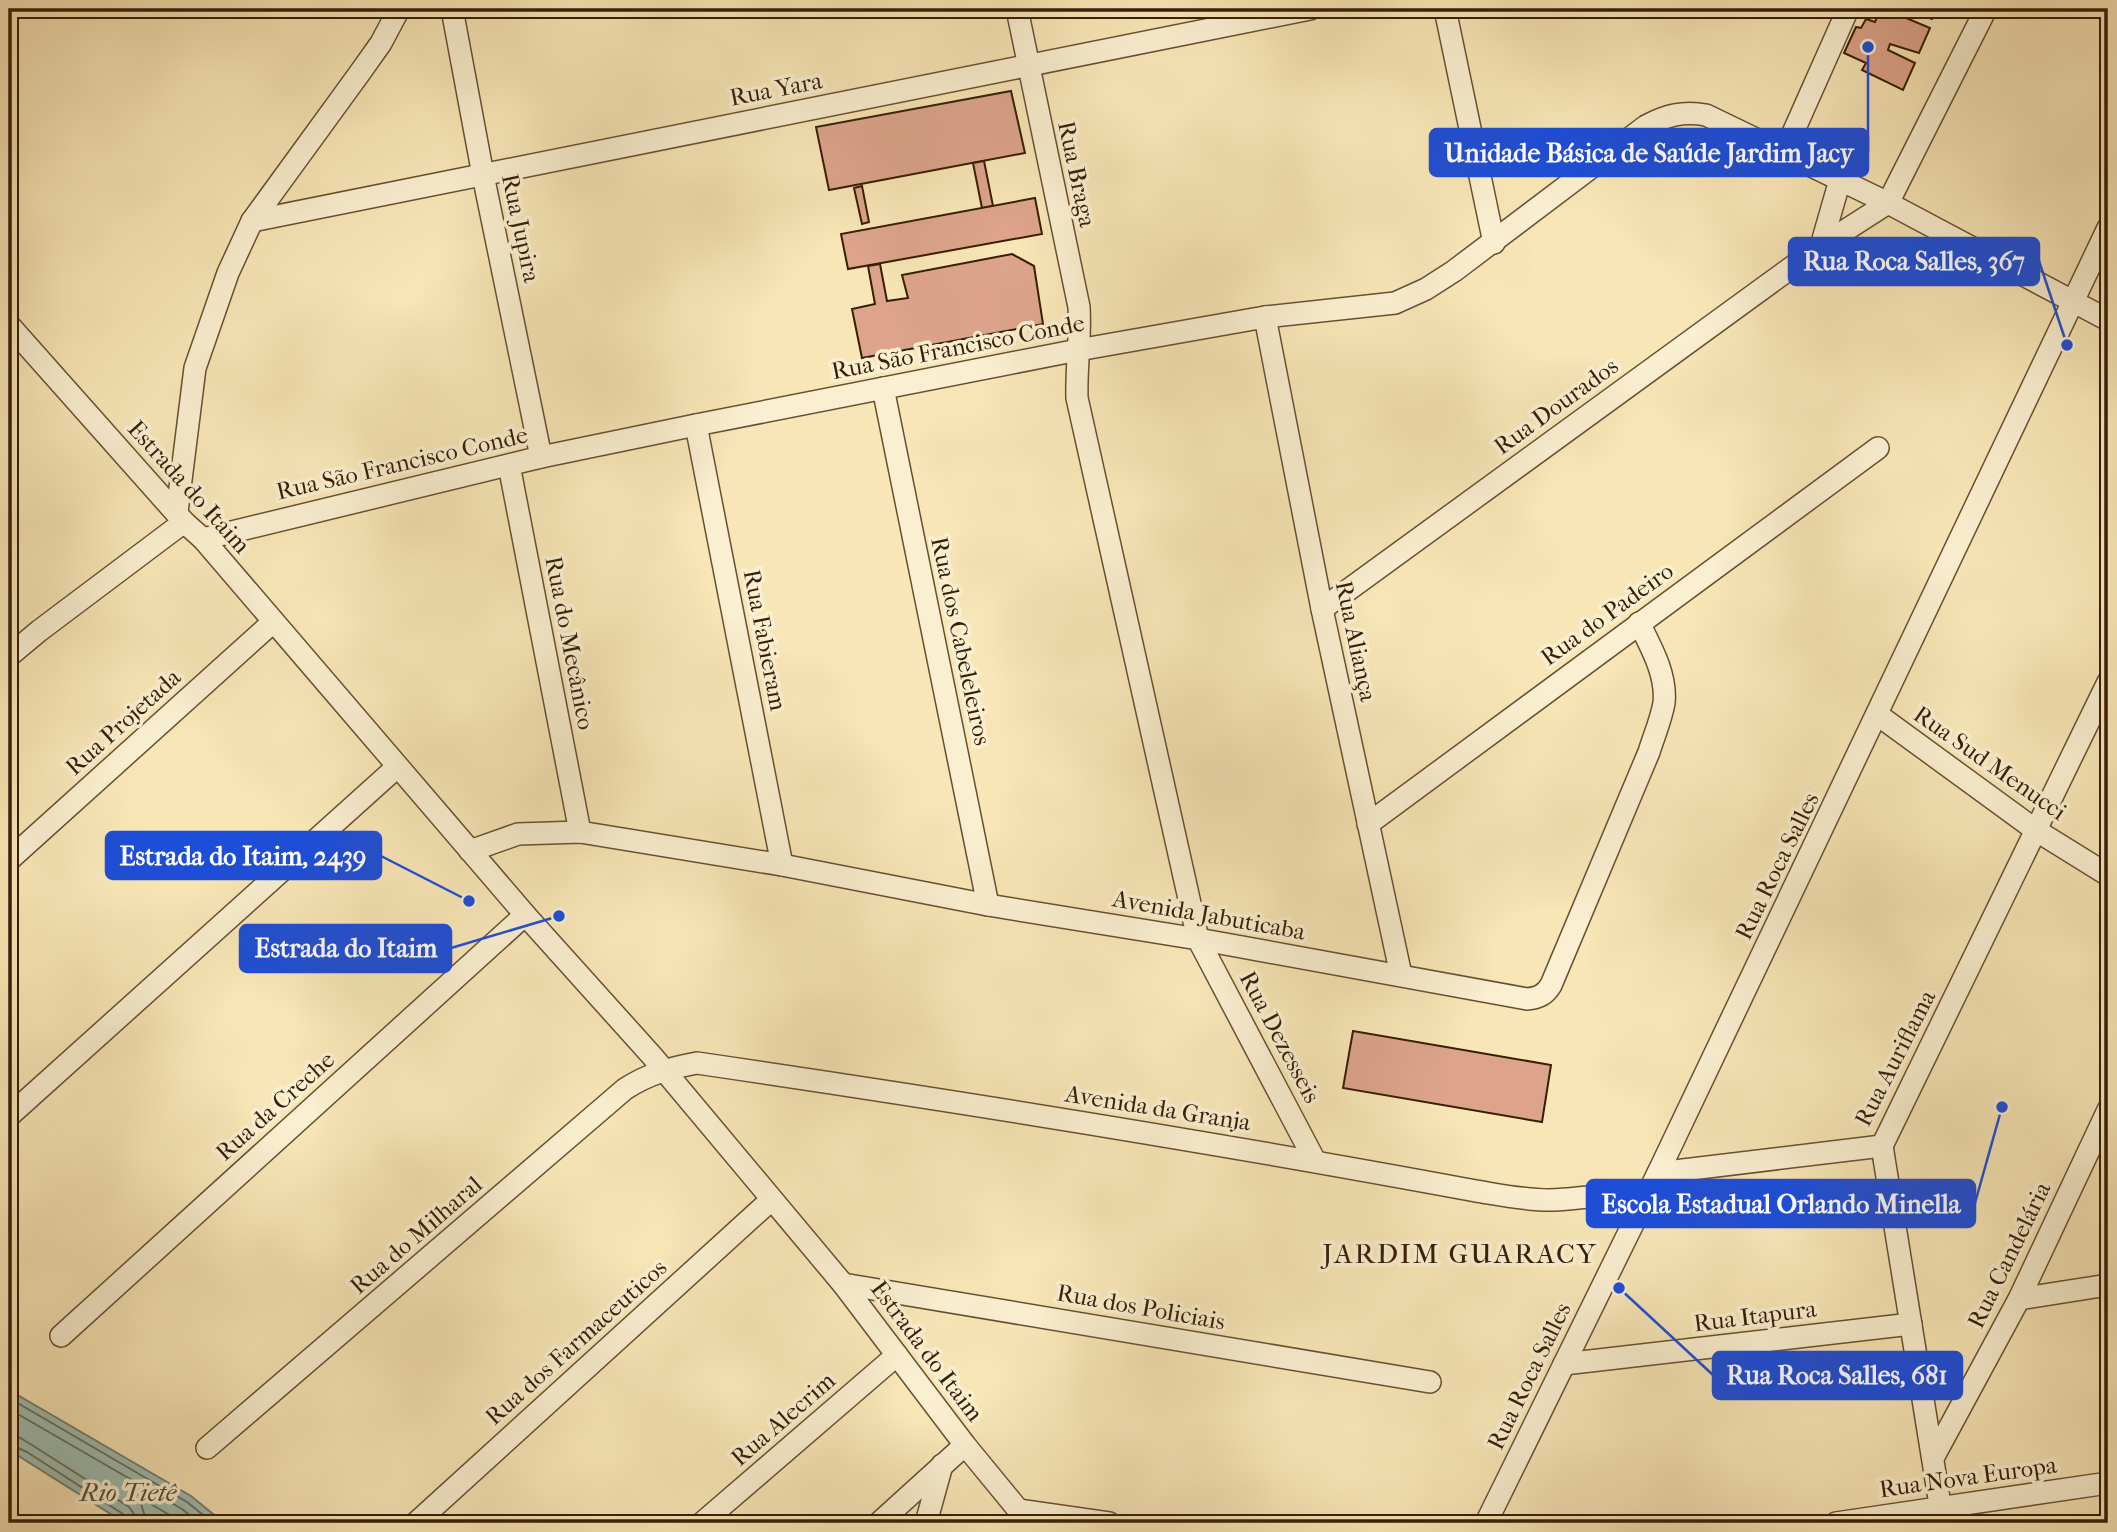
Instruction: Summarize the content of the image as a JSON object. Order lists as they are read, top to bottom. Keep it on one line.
{"streets":{"street":["Rua Yara","Rua Braga","Rua Jupira","Rua São Francisco Conde","Rua Dourados","Estrada do Itaim","Rua do Padeiro","Rua Fabieram","Rua dos Cabeleleiros","Rua Aliança","Rua do Mecânico","Rua Projetada","Rua Sud Menucci","Rua Roca Salles","Avenida Jabuticaba","Rua Dezesseis","Rua Auriflama","Rua da Creche","Avenida da Granja","Rua do Milharal","Rua Candelária","Rua dos Policiais","Rua Itapura","Rua dos Farmaceuticos","Rua Alecrim","Rua Nova Europa"]},"crossings":[["Rua Yara","Rua Braga"],["Rua Yara","Rua Jupira"],["Rua Braga","Rua São Francisco Conde"],["Rua Jupira","Rua São Francisco Conde"],["Rua São Francisco Conde","Estrada do Itaim"],["Rua São Francisco Conde","Rua Fabieram"],["Rua São Francisco Conde","Rua dos Cabeleleiros"],["Rua São Francisco Conde","Rua Aliança"],["Rua São Francisco Conde","Rua do Mecânico"],["Rua Dourados","Rua Aliança"],["Estrada do Itaim","Rua Projetada"],["Estrada do Itaim","Avenida Jabuticaba"],["Estrada do Itaim","Rua da Creche"],["Estrada do Itaim","Avenida da Granja"],["Estrada do Itaim","Rua do Milharal"],["Estrada do Itaim","Rua dos Policiais"],["Estrada do Itaim","Rua dos Farmaceuticos"],["Estrada do Itaim","Rua Alecrim"],["Rua do Padeiro","Rua Aliança"],["Rua do Padeiro","Avenida Jabuticaba"],["Rua Fabieram","Avenida Jabuticaba"],["Rua dos Cabeleleiros","Avenida Jabuticaba"],["Rua Aliança","Avenida Jabuticaba"],["Rua do Mecânico","Avenida Jabuticaba"],["Rua Sud Menucci","Rua Roca Salles"],["Rua Sud Menucci","Rua Auriflama"],["Rua Roca Salles","Rua Auriflama"],["Rua Roca Salles","Avenida da Granja"],["Rua Roca Salles","Rua Itapura"],["Avenida Jabuticaba","Rua Dezesseis"],["Rua Dezesseis","Avenida da Granja"],["Avenida da Granja","Rua do Milharal"]],"districts":["JARDIM GUARACY"],"water":["Rio Tietê"],"places":["Unidade Básica de Saúde Jardim Jacy","Rua Roca Salles, 367","Estrada do Itaim, 2439","Estrada do Itaim","Escola Estadual Orlando Minella","Rua Roca Salles, 681"]}
